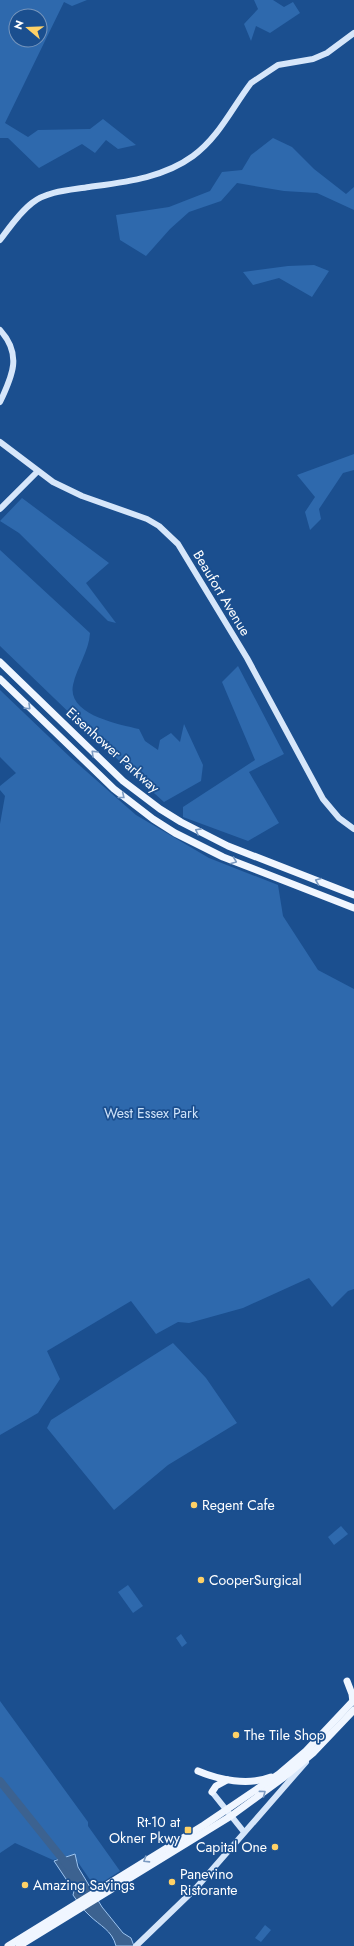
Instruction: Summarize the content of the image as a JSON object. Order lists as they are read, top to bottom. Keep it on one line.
{"streets":{"main road":["Eisenhower Parkway"],"street":["Beaufort Avenue"]},"parks":["West Essex Park"],"places":{"other":["Regent Cafe","CooperSurgical","The Tile Shop","Capital One","Panevino Ristorante","Amazing Savings"],"transit":["Rt-10 at Okner Pkwy"]},"north":"left"}
